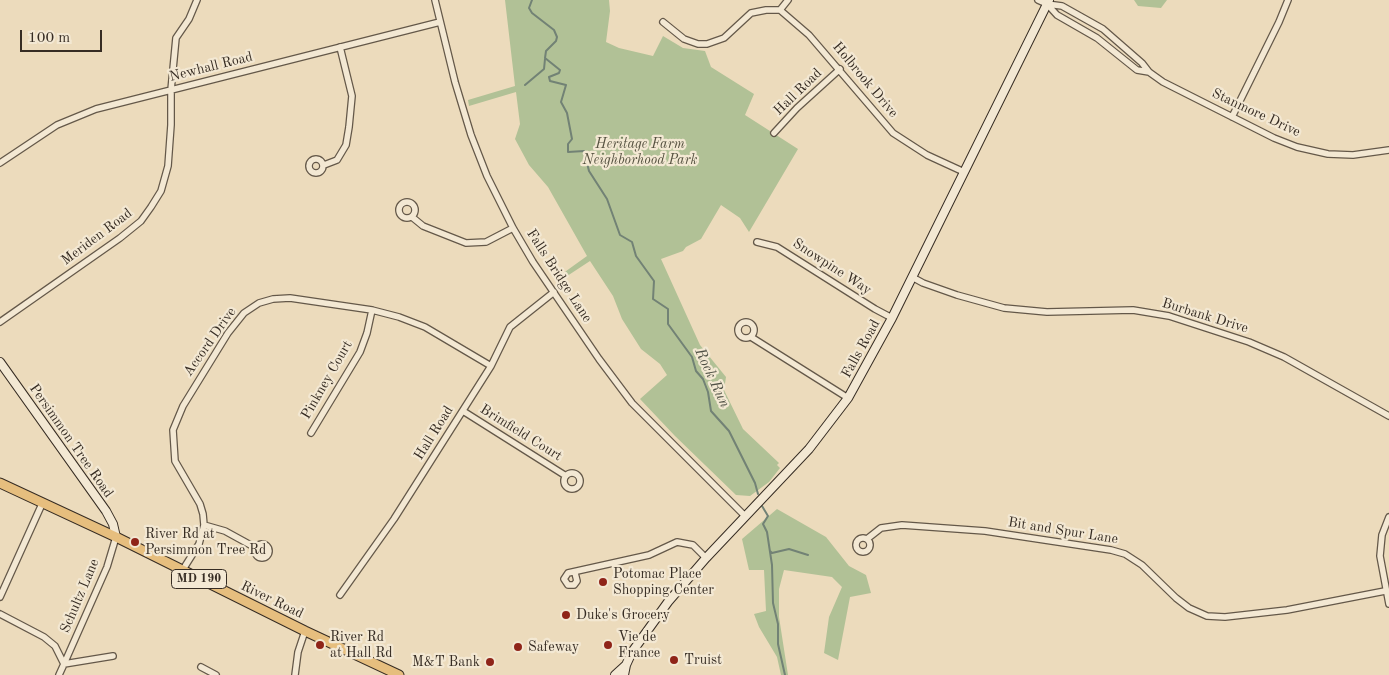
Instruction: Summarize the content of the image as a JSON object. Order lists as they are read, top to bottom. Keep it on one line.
{"streets":{"main road":["Falls Road","Persimmon Tree Road","MD 190","River Road"],"street":["Newhall Road","Holbrook Drive","Hall Road","Stanmore Drive","Meriden Road","Snowpine Way","Falls Bridge Lane","Burbank Drive","Accord Drive","Pinkney Court","Brimfield Court","Bit and Spur Lane","Schultz Lane"]},"crossings":[["Newhall Road","Meriden Road"],["Newhall Road","Falls Bridge Lane"],["Holbrook Drive","Hall Road"],["Holbrook Drive","Falls Road"],["Hall Road","Falls Bridge Lane"],["Hall Road","Accord Drive"],["Hall Road","Brimfield Court"],["Stanmore Drive","Falls Road"],["Snowpine Way","Falls Road"],["Falls Bridge Lane","Falls Road"],["Burbank Drive","Falls Road"],["Accord Drive","Pinkney Court"],["Persimmon Tree Road","Schultz Lane"],["Persimmon Tree Road","River Road"],["Schultz Lane","River Road"]],"water":["Rock Run"],"parks":["Heritage Farm Neighborhood Park"],"places":["River Rd at Persimmon Tree Rd","Potomac Place Shopping Center","Duke's Grocery","River Rd at Hall Rd","Vie de France","Safeway","Truist","M&T Bank"],"scale_bar":"100 m"}
